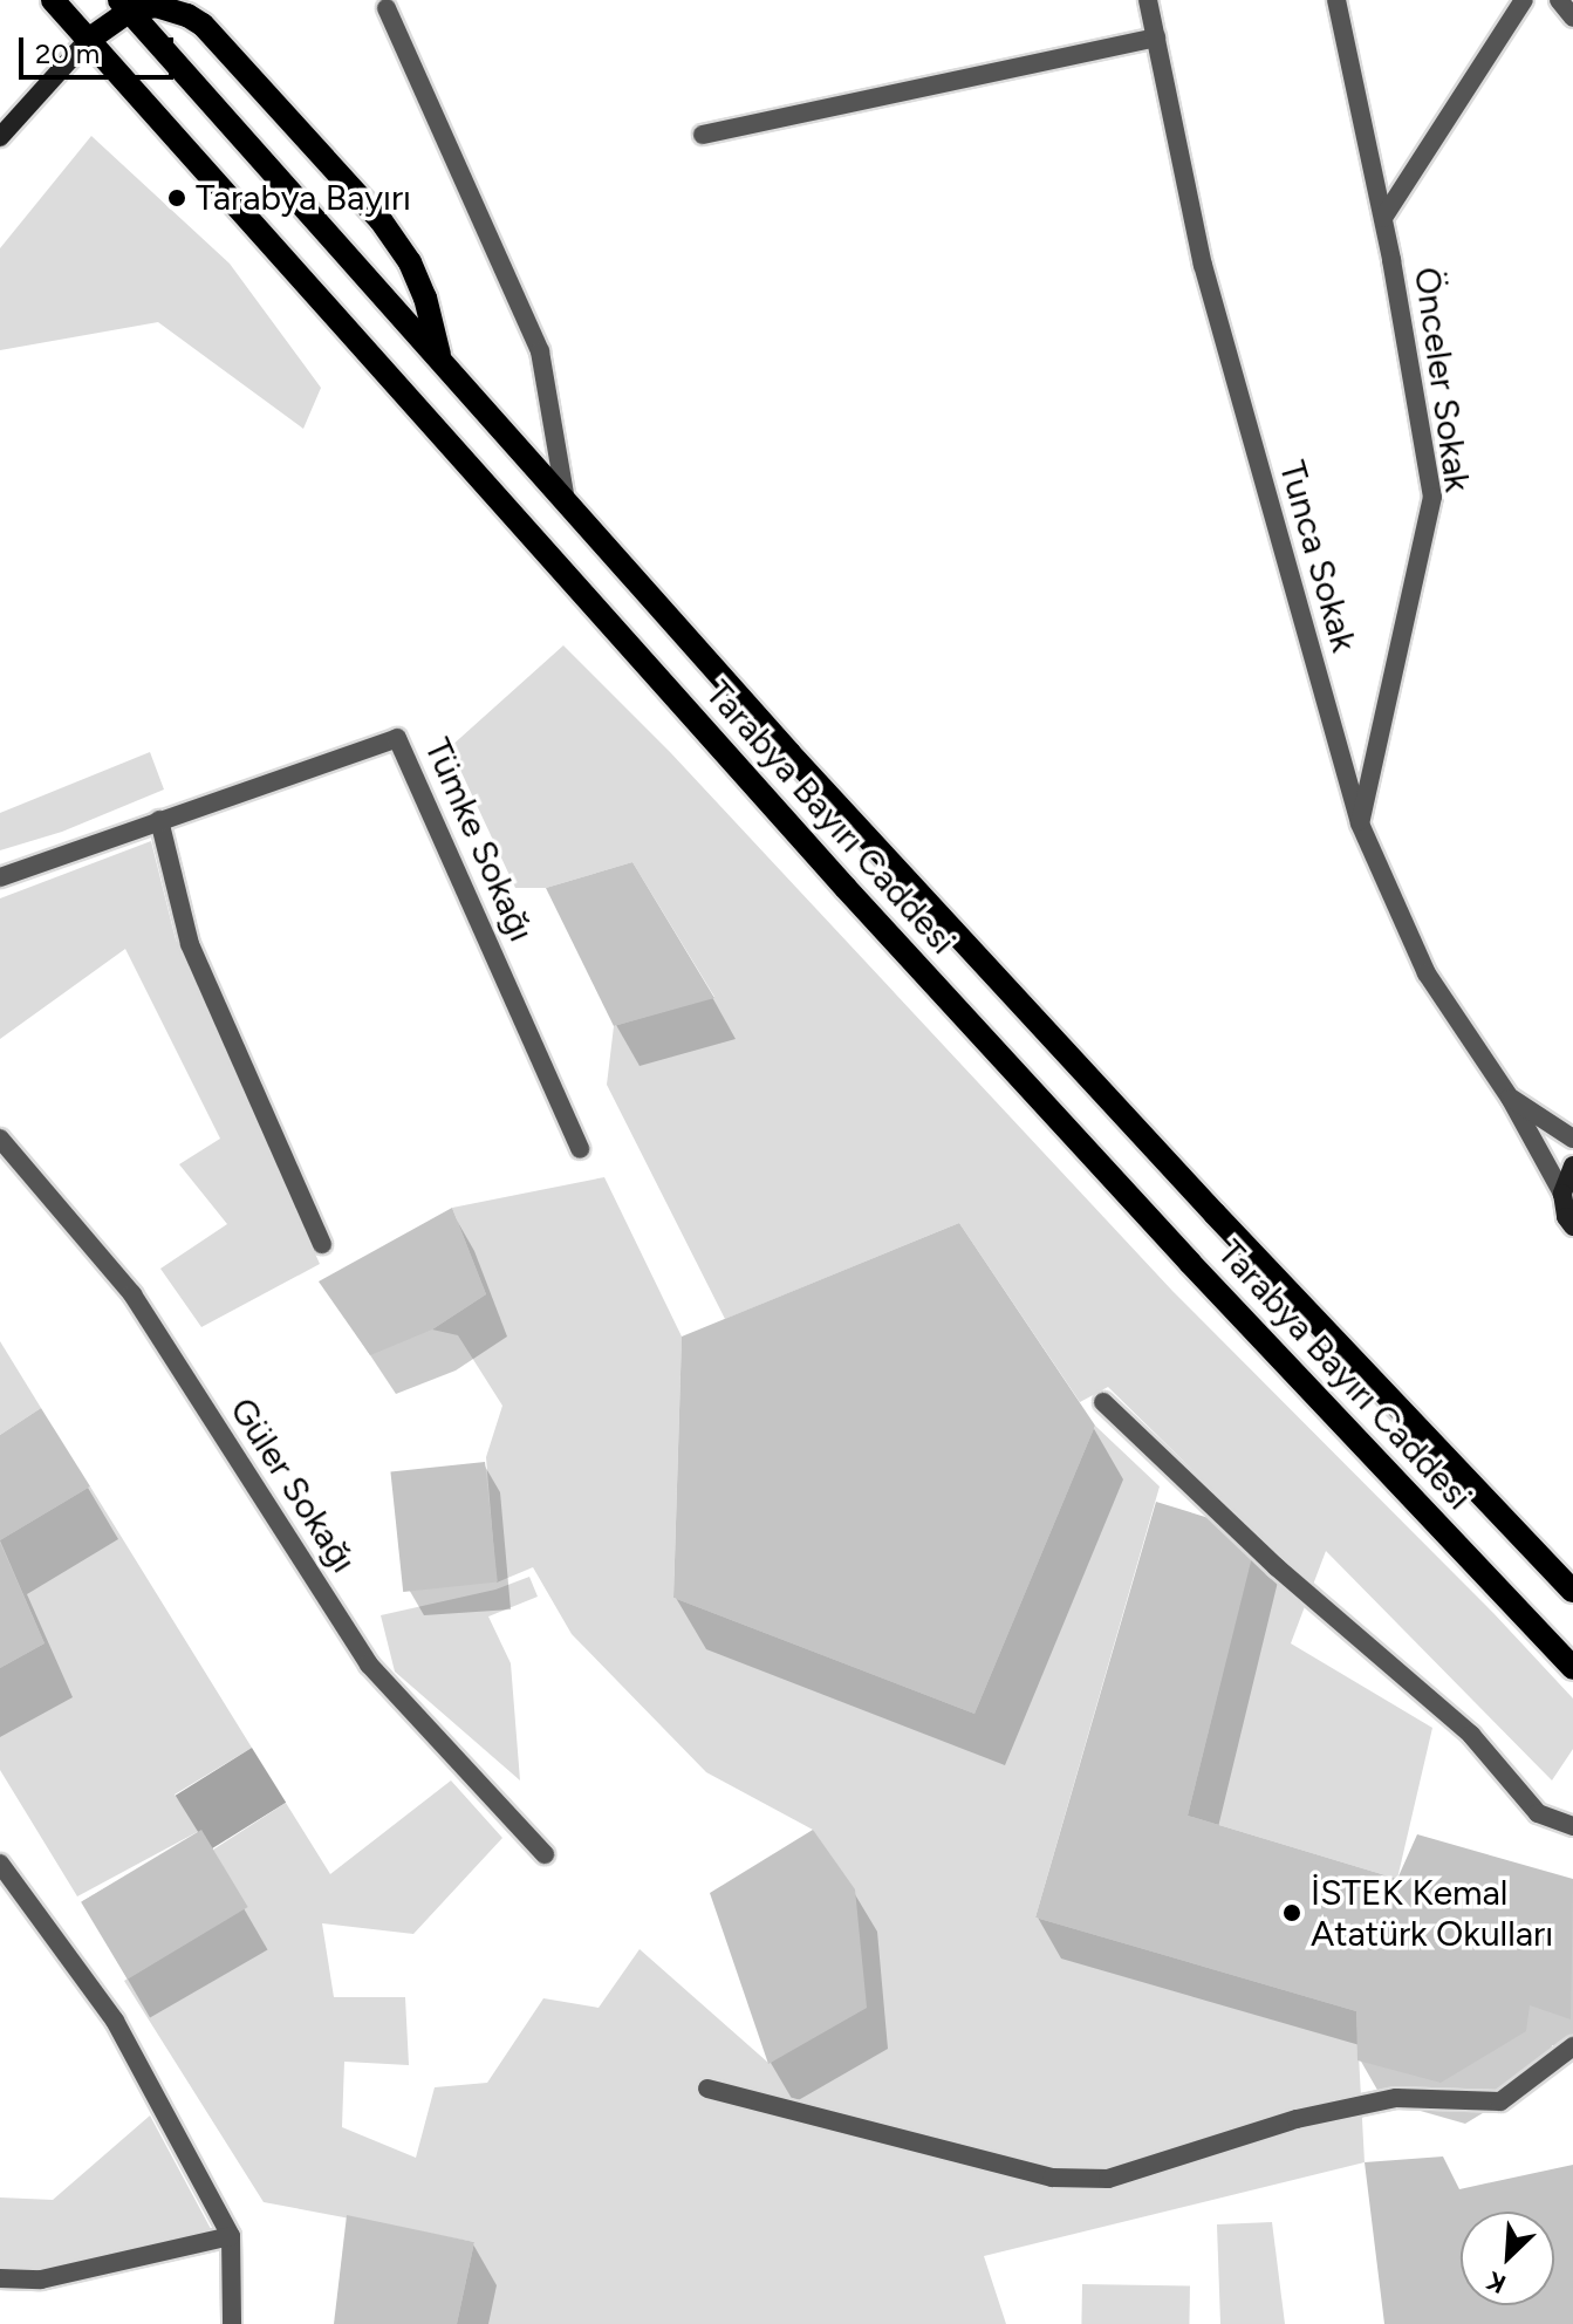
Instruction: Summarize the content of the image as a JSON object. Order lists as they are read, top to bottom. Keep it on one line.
{"streets":{"main road":["Tarabya Bayırı Caddesi"],"street":["Önceler Sokak","Tunca Sokak","Tümke Sokağı","Güler Sokağı"]},"crossings":[["Önceler Sokak","Tunca Sokak"]],"places":["Tarabya Bayırı","İSTEK Kemal Atatürk Okulları"],"scale_bar":"20 m","north":"bottom left"}
